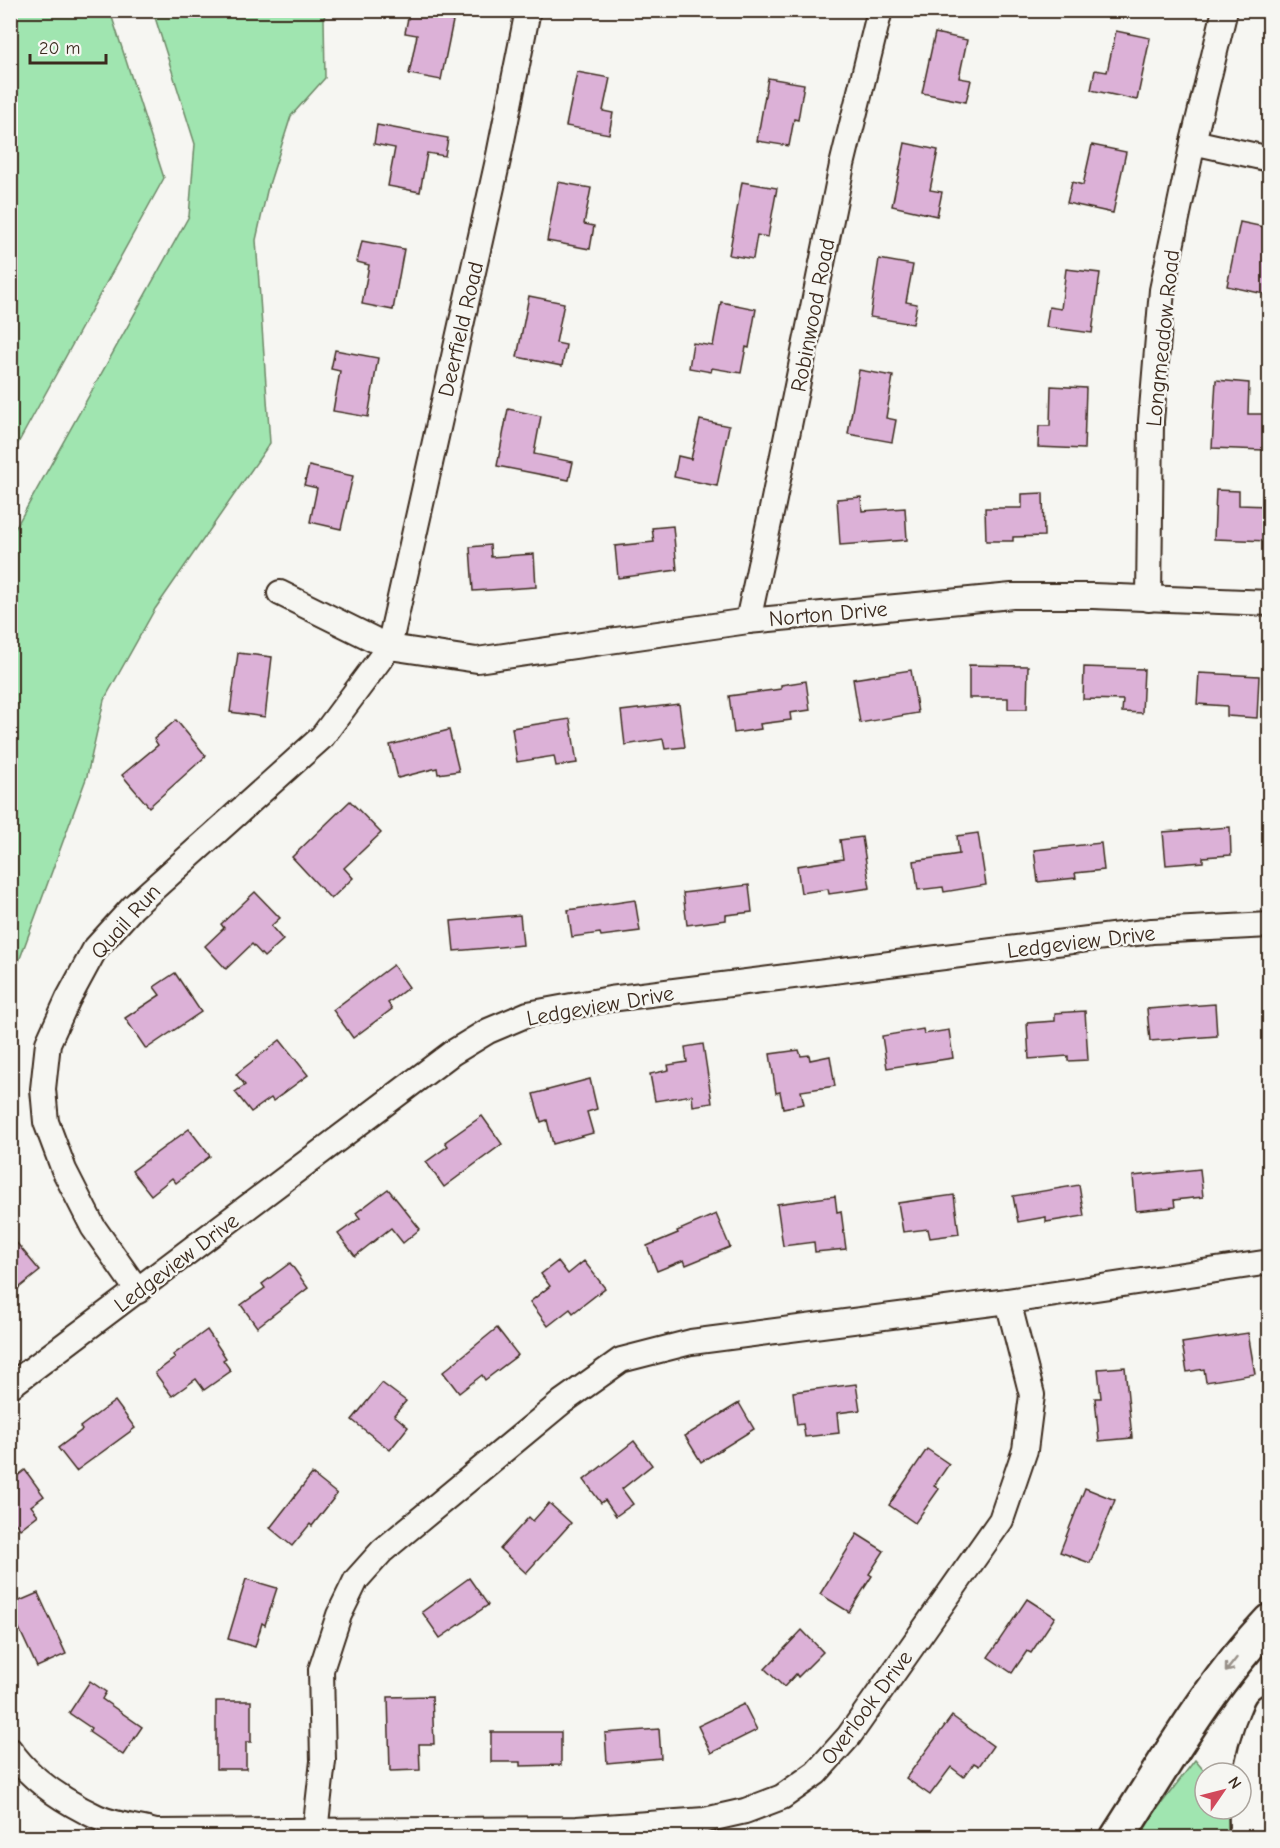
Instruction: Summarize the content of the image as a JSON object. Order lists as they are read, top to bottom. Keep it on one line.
{"streets":{"street":["Robinwood Road","Deerfield Road","Longmeadow Road","Norton Drive","Quail Run","Ledgeview Drive","Overlook Drive"]},"crossings":[["Robinwood Road","Norton Drive"],["Deerfield Road","Norton Drive"],["Deerfield Road","Quail Run"],["Longmeadow Road","Norton Drive"],["Norton Drive","Quail Run"],["Quail Run","Ledgeview Drive"]],"scale_bar":"20 m","north":"top right"}
